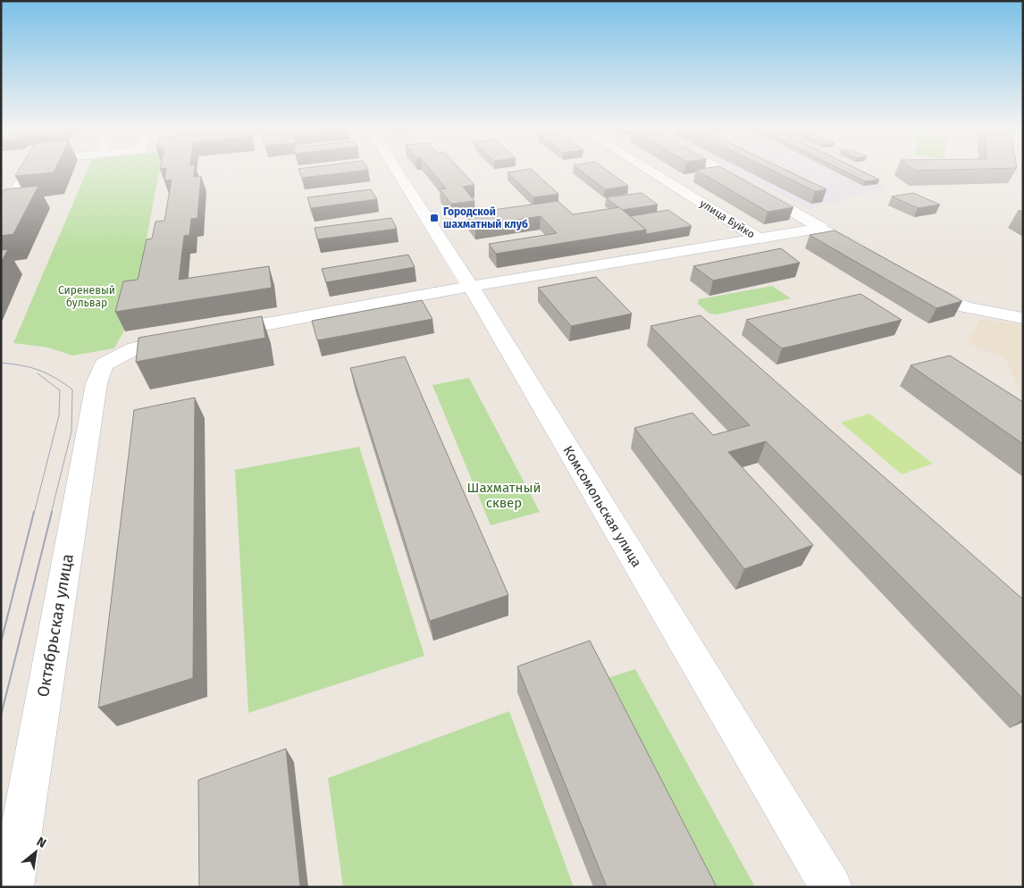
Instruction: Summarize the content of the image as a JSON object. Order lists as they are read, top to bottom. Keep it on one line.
{"streets":{"street":["улица Буйко","Комсомольская улица","Октябрьская улица"]},"parks":["Сиреневый бульвар","Шахматный сквер"],"places":{"transit":["Городской шахматный клуб"]},"north":"top right"}
